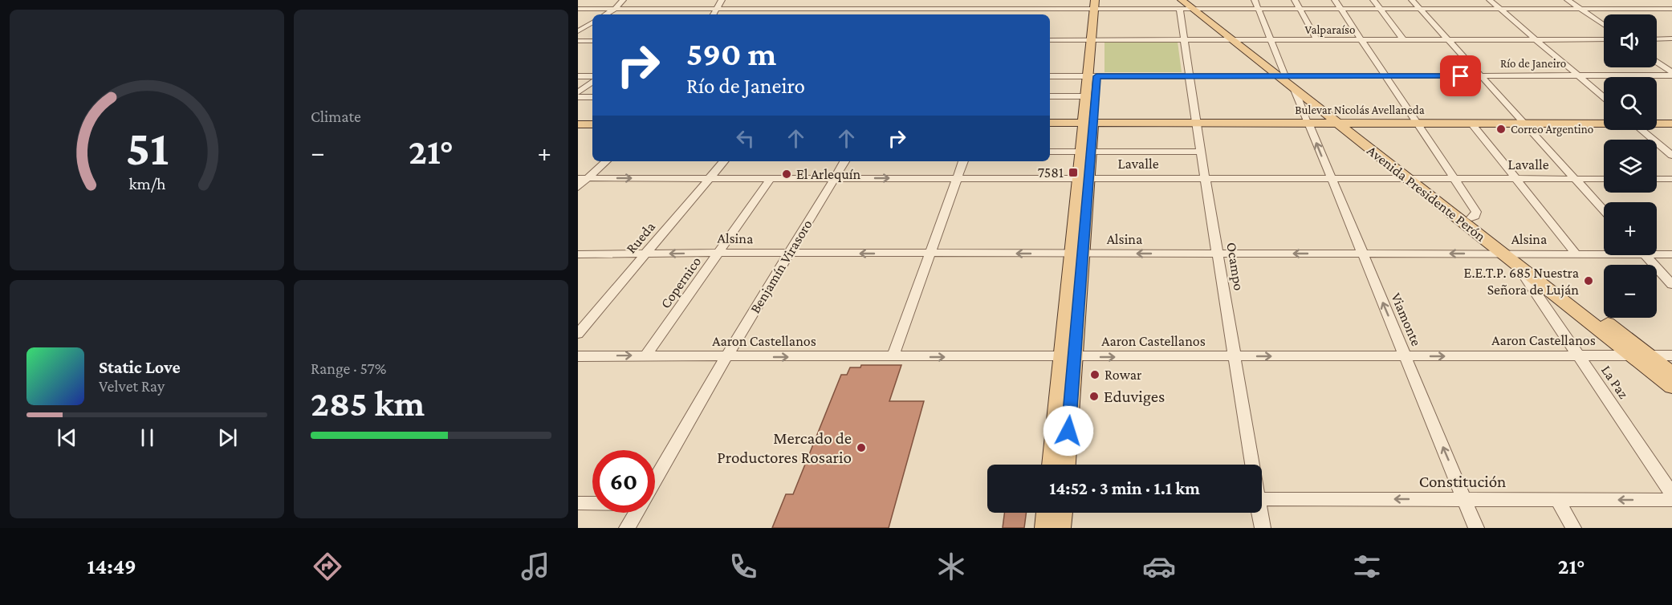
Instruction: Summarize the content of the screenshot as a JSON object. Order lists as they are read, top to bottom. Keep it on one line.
{"streets":{"main road":["Bulevar Nicolás Avellaneda","Avenida Presidente Perón"],"street":["Valparaíso","Río de Janeiro","Lavalle","Rueda","Alsina","Benjamín Virasoro","Ocampo","Copernico","Viamonte","Aaron Castellanos","La Paz","Constitución"]},"crossings":[["Valparaíso","Avenida Presidente Perón"],["Valparaíso","Ocampo"],["Río de Janeiro","Avenida Presidente Perón"],["Río de Janeiro","Ocampo"],["Bulevar Nicolás Avellaneda","Avenida Presidente Perón"],["Bulevar Nicolás Avellaneda","Ocampo"],["Bulevar Nicolás Avellaneda","Viamonte"],["Lavalle","Avenida Presidente Perón"],["Lavalle","Rueda"],["Lavalle","Benjamín Virasoro"],["Lavalle","Ocampo"],["Lavalle","Copernico"],["Lavalle","Viamonte"],["Avenida Presidente Perón","Alsina"],["Avenida Presidente Perón","Viamonte"],["Avenida Presidente Perón","Aaron Castellanos"],["Avenida Presidente Perón","La Paz"],["Rueda","Alsina"],["Alsina","Benjamín Virasoro"],["Alsina","Ocampo"],["Alsina","Copernico"],["Alsina","Viamonte"],["Alsina","La Paz"],["Benjamín Virasoro","Aaron Castellanos"],["Ocampo","Aaron Castellanos"],["Copernico","Aaron Castellanos"],["Viamonte","Aaron Castellanos"],["Viamonte","Constitución"],["Aaron Castellanos","La Paz"]],"one_way":["Alsina","Viamonte","Aaron Castellanos","Constitución"],"places":{"other":["Correo Argentino","El Arlequín","E.E.T.P. 685 Nuestra Señora de Luján","Rowar","Eduviges","Mercado de Productores Rosario"],"transit":["7581"]},"page":{"tile":["Climate",["Range · 57%","285 km"]],"map_buttons":["+","−"],"turn":["590 m","Río de Janeiro"],"heat":["−","21°","+"],"song":["Static Love","Velvet Ray"],"limit":"60","trip":"14:52 · 3 min · 1.1 km","tabs":["14:49","21°"],"gauge":["51","km/h"]}}
